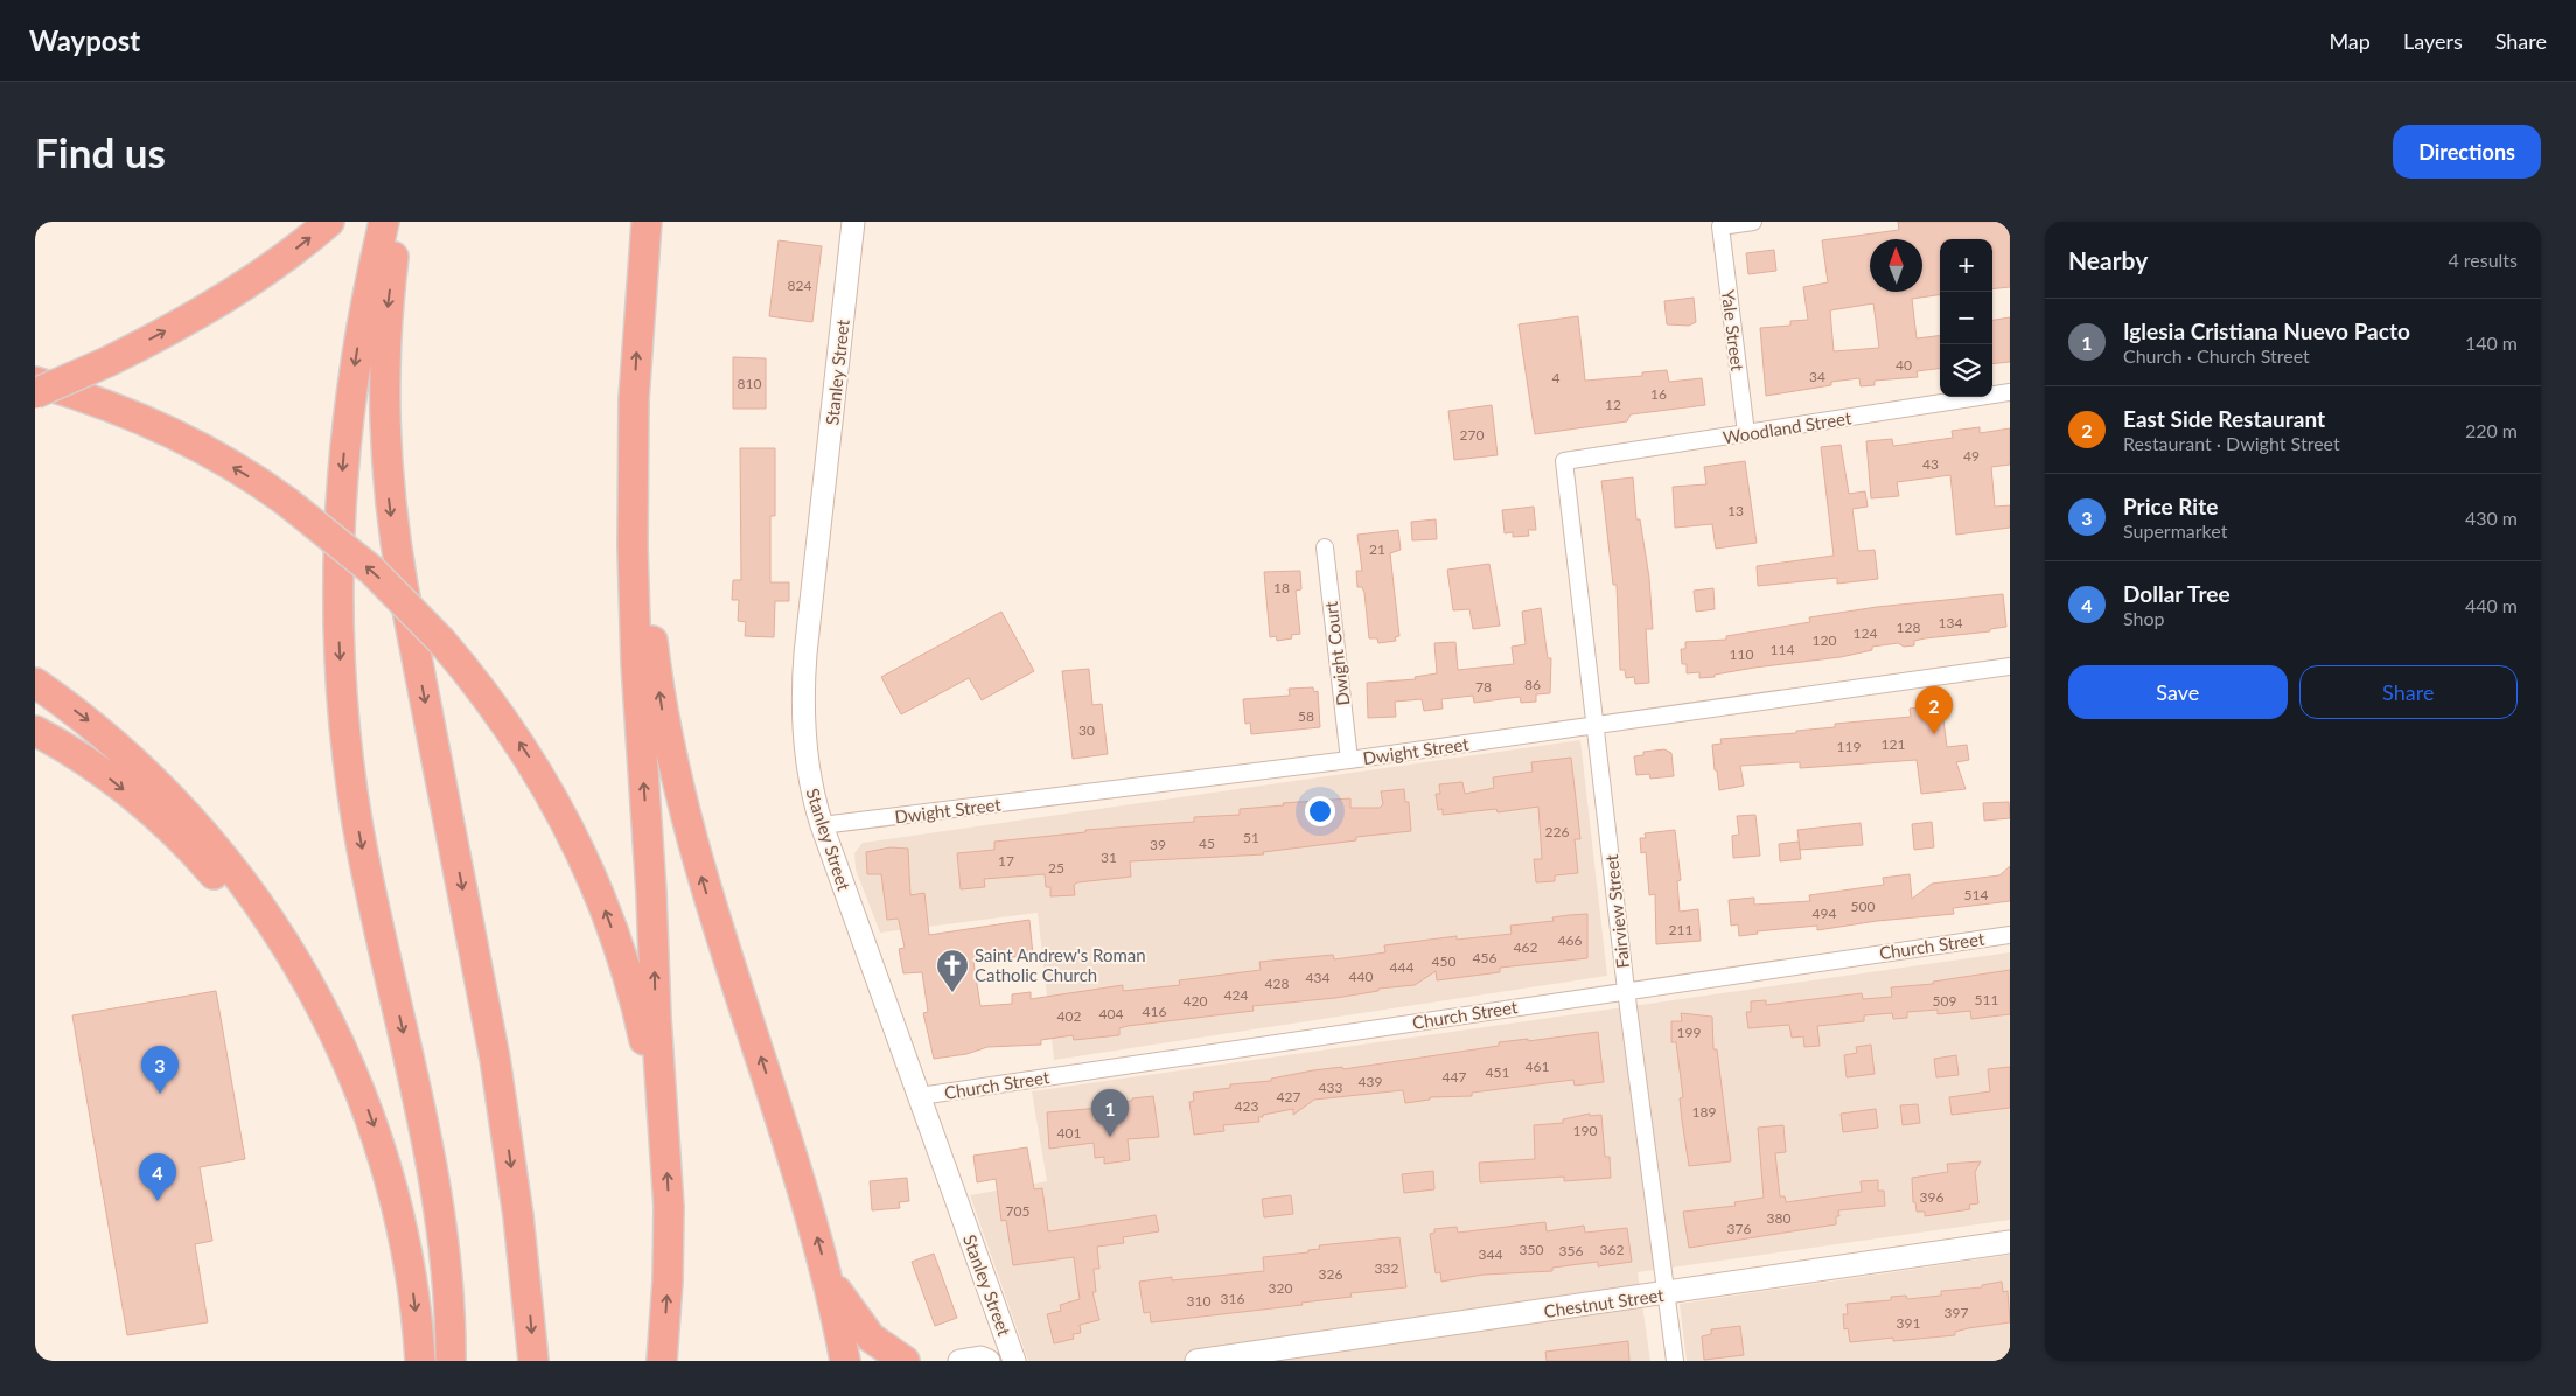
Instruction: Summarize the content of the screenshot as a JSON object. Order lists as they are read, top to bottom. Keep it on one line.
{"streets":{"main road":["Stanley Street","Chestnut Street"],"street":["Yale Street","Woodland Street","Dwight Court","Dwight Street","Fairview Street","Church Street"]},"crossings":[["Yale Street","Woodland Street"],["Stanley Street","Dwight Street"],["Stanley Street","Church Street"],["Woodland Street","Fairview Street"],["Dwight Court","Dwight Street"],["Dwight Street","Fairview Street"],["Fairview Street","Church Street"],["Fairview Street","Chestnut Street"]],"places":{"church":["Saint Andrew's Roman Catholic Church"]},"house_numbers":["824","40","34","4","810","16","12","270","49","43","13","21","18","134","128","124","120","114","110","86","78","58","30","121","119","226","51","45","39","31","17","25","514","500","494","211","466","462","456","450","444","440","434","428","424","511","420","509","416","404","402","199","461","451","447","439","433","427","423","189","190","401","396","705","380","376","350","362","356","344","332","326","320","316","310","397","391"],"north":"top","page":{"header":"Waypost","nav":["Map","Layers","Share"],"buttons":["Directions",["Save","Share"]],"title":"Find us","heading":["Nearby","4 results"],"map_buttons":["+","−"],"list":[{"mark":"1","name":"Iglesia Cristiana Nuevo Pacto","note":"Church · Church Street","value":"140 m"},{"mark":"2","name":"East Side Restaurant","note":"Restaurant · Dwight Street","value":"220 m"},{"mark":"3","name":"Price Rite","note":"Supermarket","value":"430 m"},{"mark":"4","name":"Dollar Tree","note":"Shop","value":"440 m"}],"pins":["2","3","1","4"]}}
